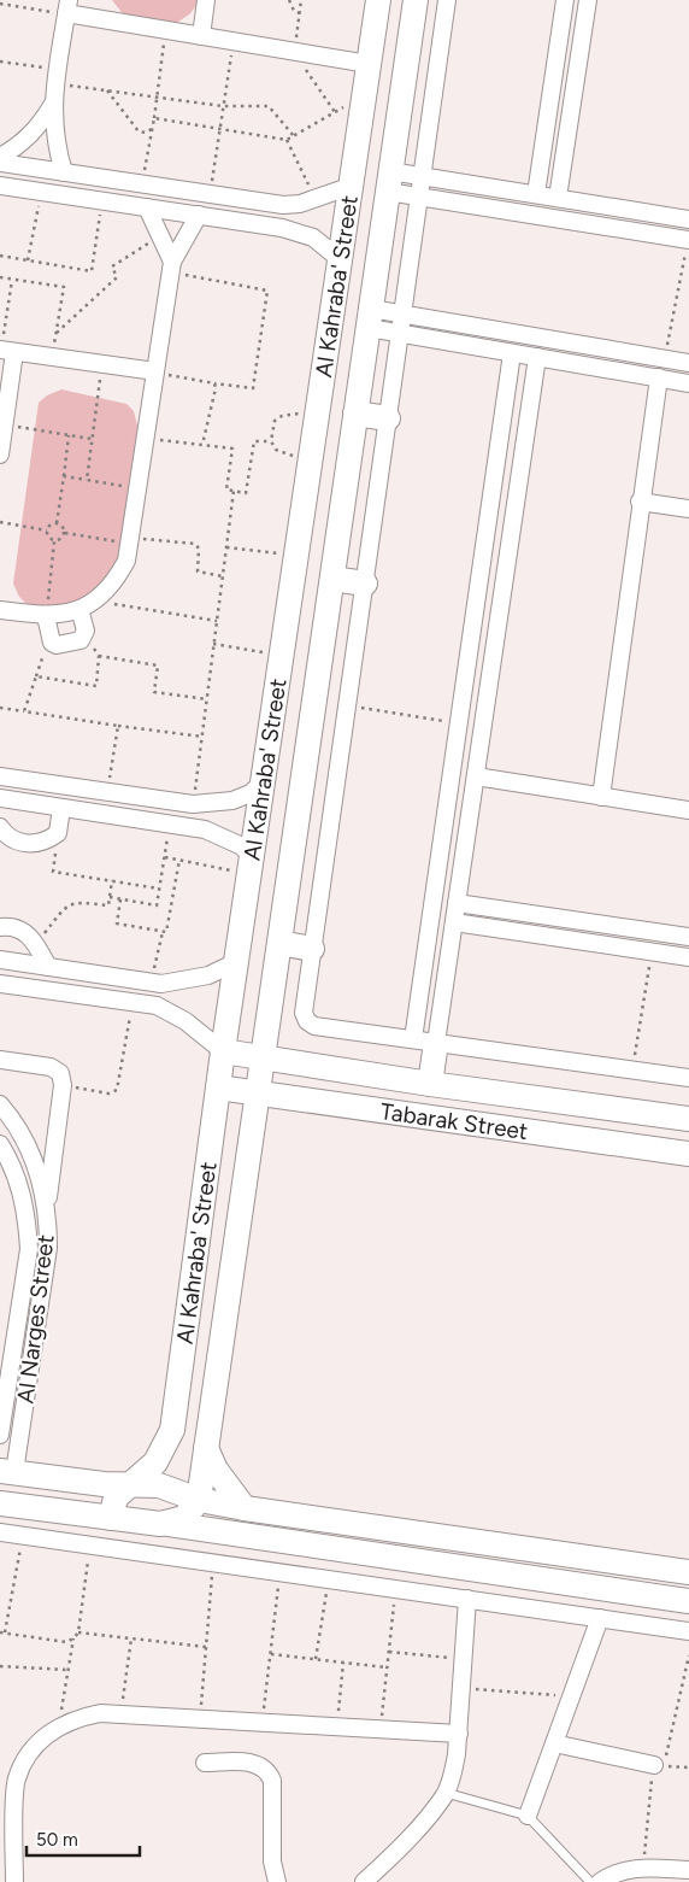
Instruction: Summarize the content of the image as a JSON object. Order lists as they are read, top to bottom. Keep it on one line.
{"streets":{"street":["Al Kahraba' Street","Tabarak Street","Al Narges Street"]},"crossings":[["Al Kahraba' Street","Tabarak Street"]],"scale_bar":"50 m"}
